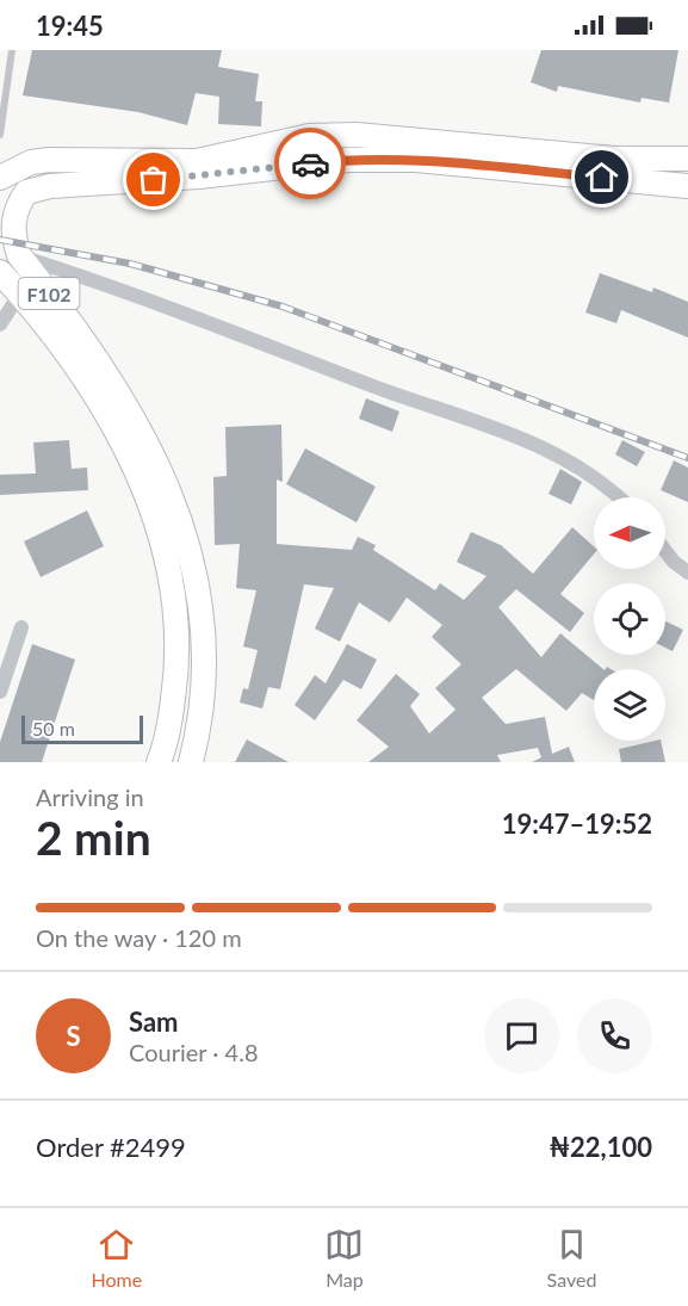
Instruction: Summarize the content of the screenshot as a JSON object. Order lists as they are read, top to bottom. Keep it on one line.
{"streets":{"main road":["F102"]},"scale_bar":"50 m","north":"left","page":{"status":"19:45","scale":"50 m","heading":["2 min","Arriving in","19:47–19:52"],"panel":["Sam","Courier · 4.8","Order #2499","₦22,100"],"bar":"On the way · 120 m","round":"S","tabs":["Home","Map","Saved"]}}
